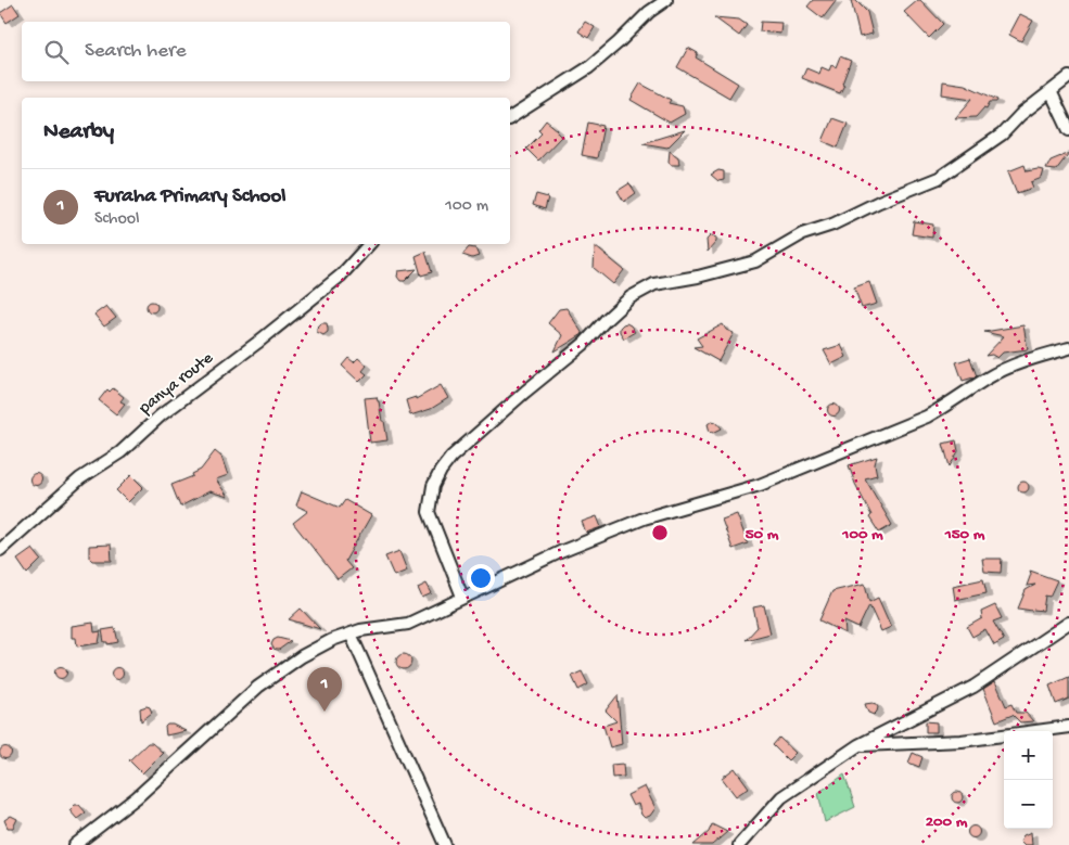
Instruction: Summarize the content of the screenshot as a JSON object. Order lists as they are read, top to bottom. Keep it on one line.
{"streets":{"street":["panya route"]},"page":{"search":"Search here","heading":"Nearby","list":[{"mark":"1","name":"Furaha Primary School","note":"School","value":"100 m"}],"pins":"1","map_buttons":["+","−"]},"rings":["50 m","100 m","150 m","200 m"]}
